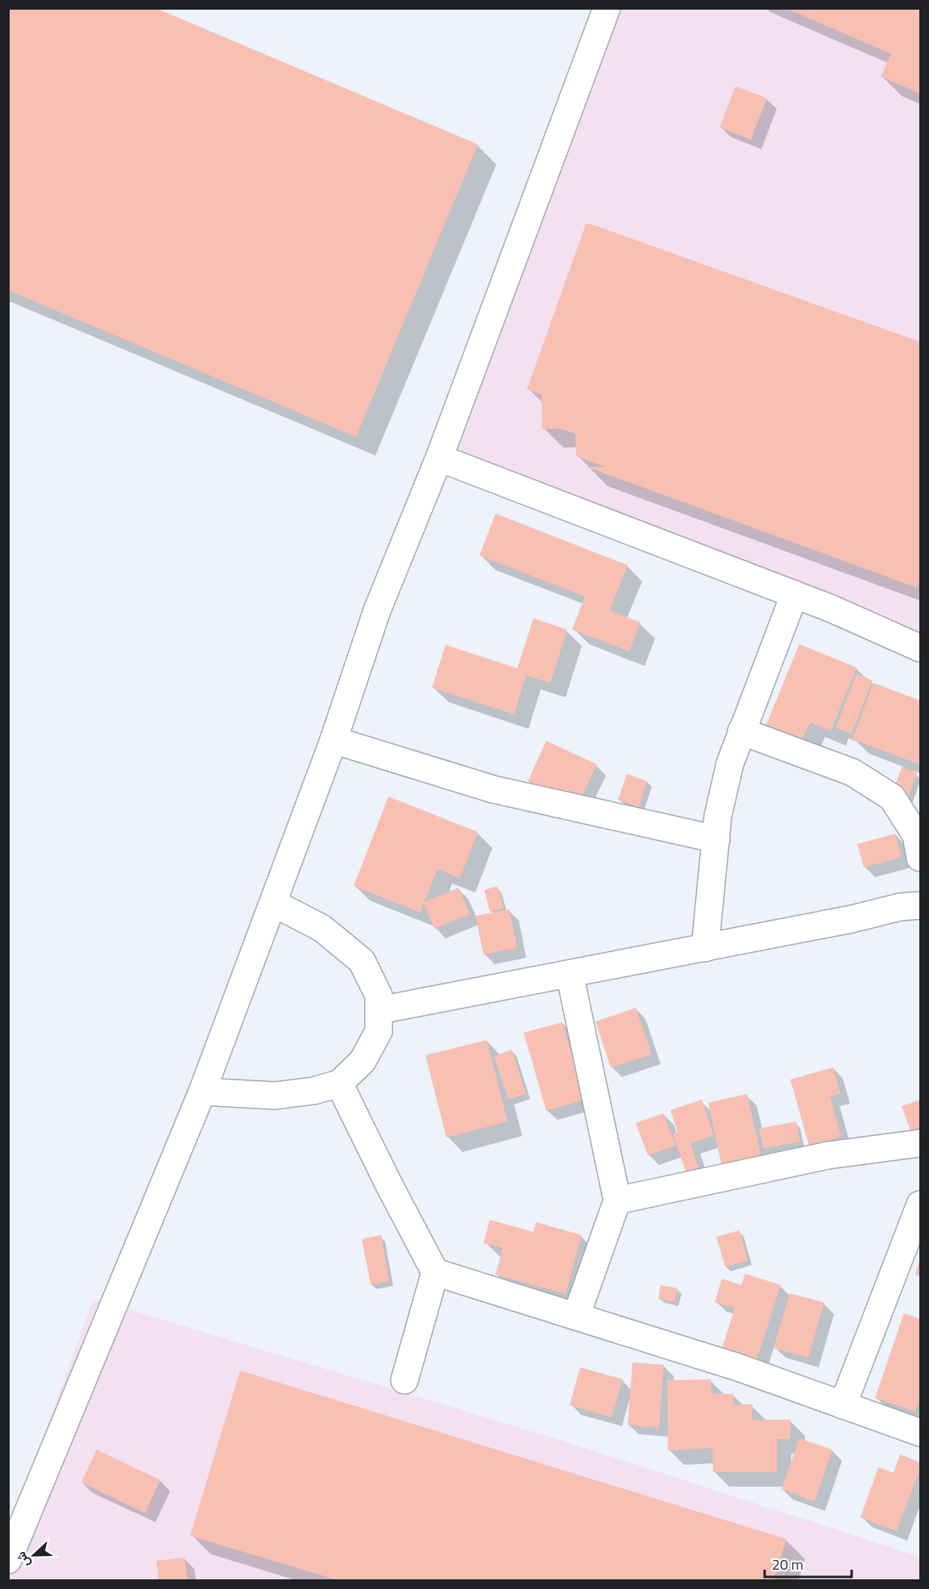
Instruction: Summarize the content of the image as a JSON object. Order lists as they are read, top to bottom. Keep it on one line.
{"scale_bar":"20 m","north":"left"}
